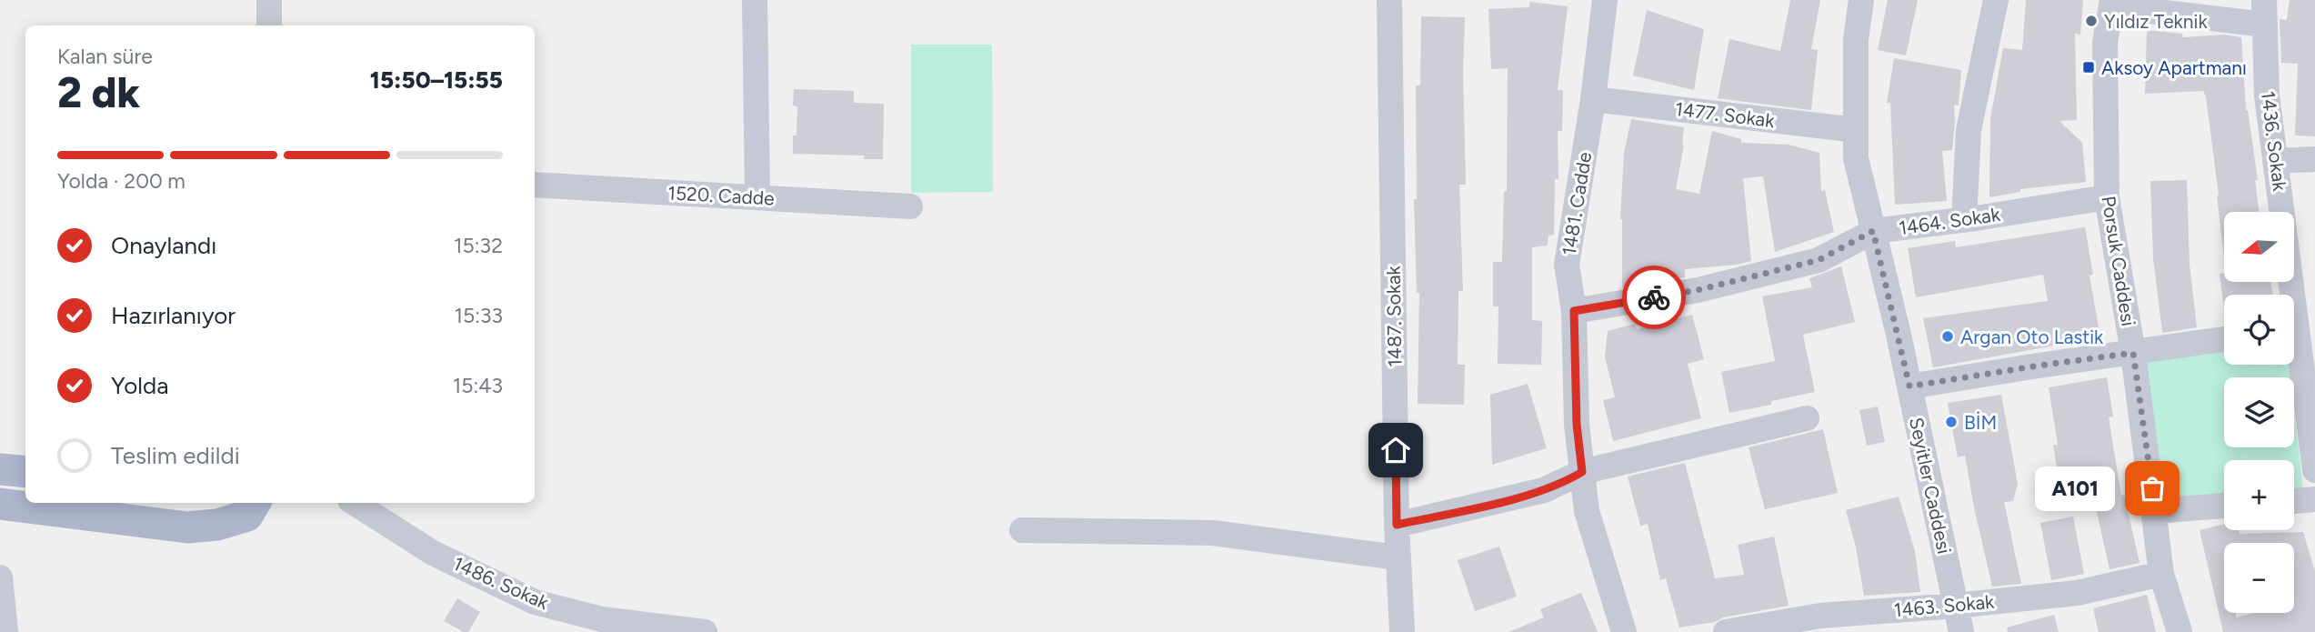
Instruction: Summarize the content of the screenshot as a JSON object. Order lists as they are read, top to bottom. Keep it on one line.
{"streets":{"street":["1477. Sokak","1436. Sokak","1520. Cadde","1481. Cadde","1464. Sokak","Porsuk Caddesi","1487. Sokak","Seyitler Caddesi","1486. Sokak","1463. Sokak"]},"crossings":[["1477. Sokak","1481. Cadde"],["1477. Sokak","Seyitler Caddesi"],["1481. Cadde","1464. Sokak"],["1464. Sokak","Porsuk Caddesi"],["1464. Sokak","Seyitler Caddesi"],["Porsuk Caddesi","1463. Sokak"],["Seyitler Caddesi","1463. Sokak"]],"places":{"other":["Yıldız Teknik","Argan Oto Lastik","BİM","A101"],"transit":["Aksoy Apartmanı"]},"north":"left","page":{"heading":["2 dk","Kalan süre","15:50–15:55"],"bar":"Yolda · 200 m","list":[["Onaylandı","15:32"],["Hazırlanıyor","15:33"],["Yolda","15:43"],"Teslim edildi"],"map_buttons":["+","−"],"bubble":"A101"}}
